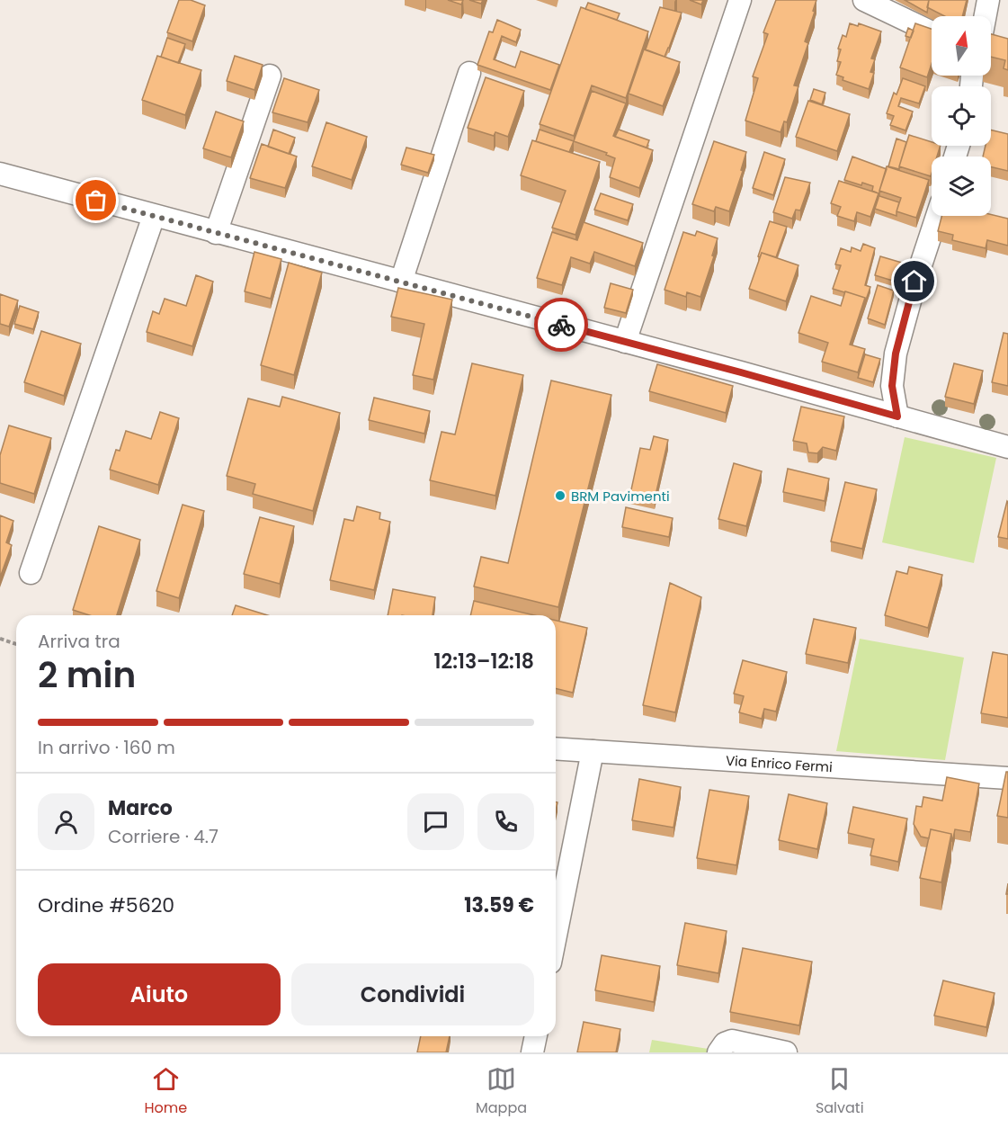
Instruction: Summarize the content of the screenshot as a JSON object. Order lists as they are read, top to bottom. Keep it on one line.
{"streets":{"street":["Via Enrico Fermi"]},"places":["BRM Pavimenti"],"north":"top","page":{"heading":["2 min","Arriva tra","12:13–12:18"],"panel":["Marco","Corriere · 4.7","Ordine #5620","13.59 €"],"bar":"In arrivo · 160 m","buttons":["Aiuto","Condividi"],"tabs":["Home","Mappa","Salvati"]}}
